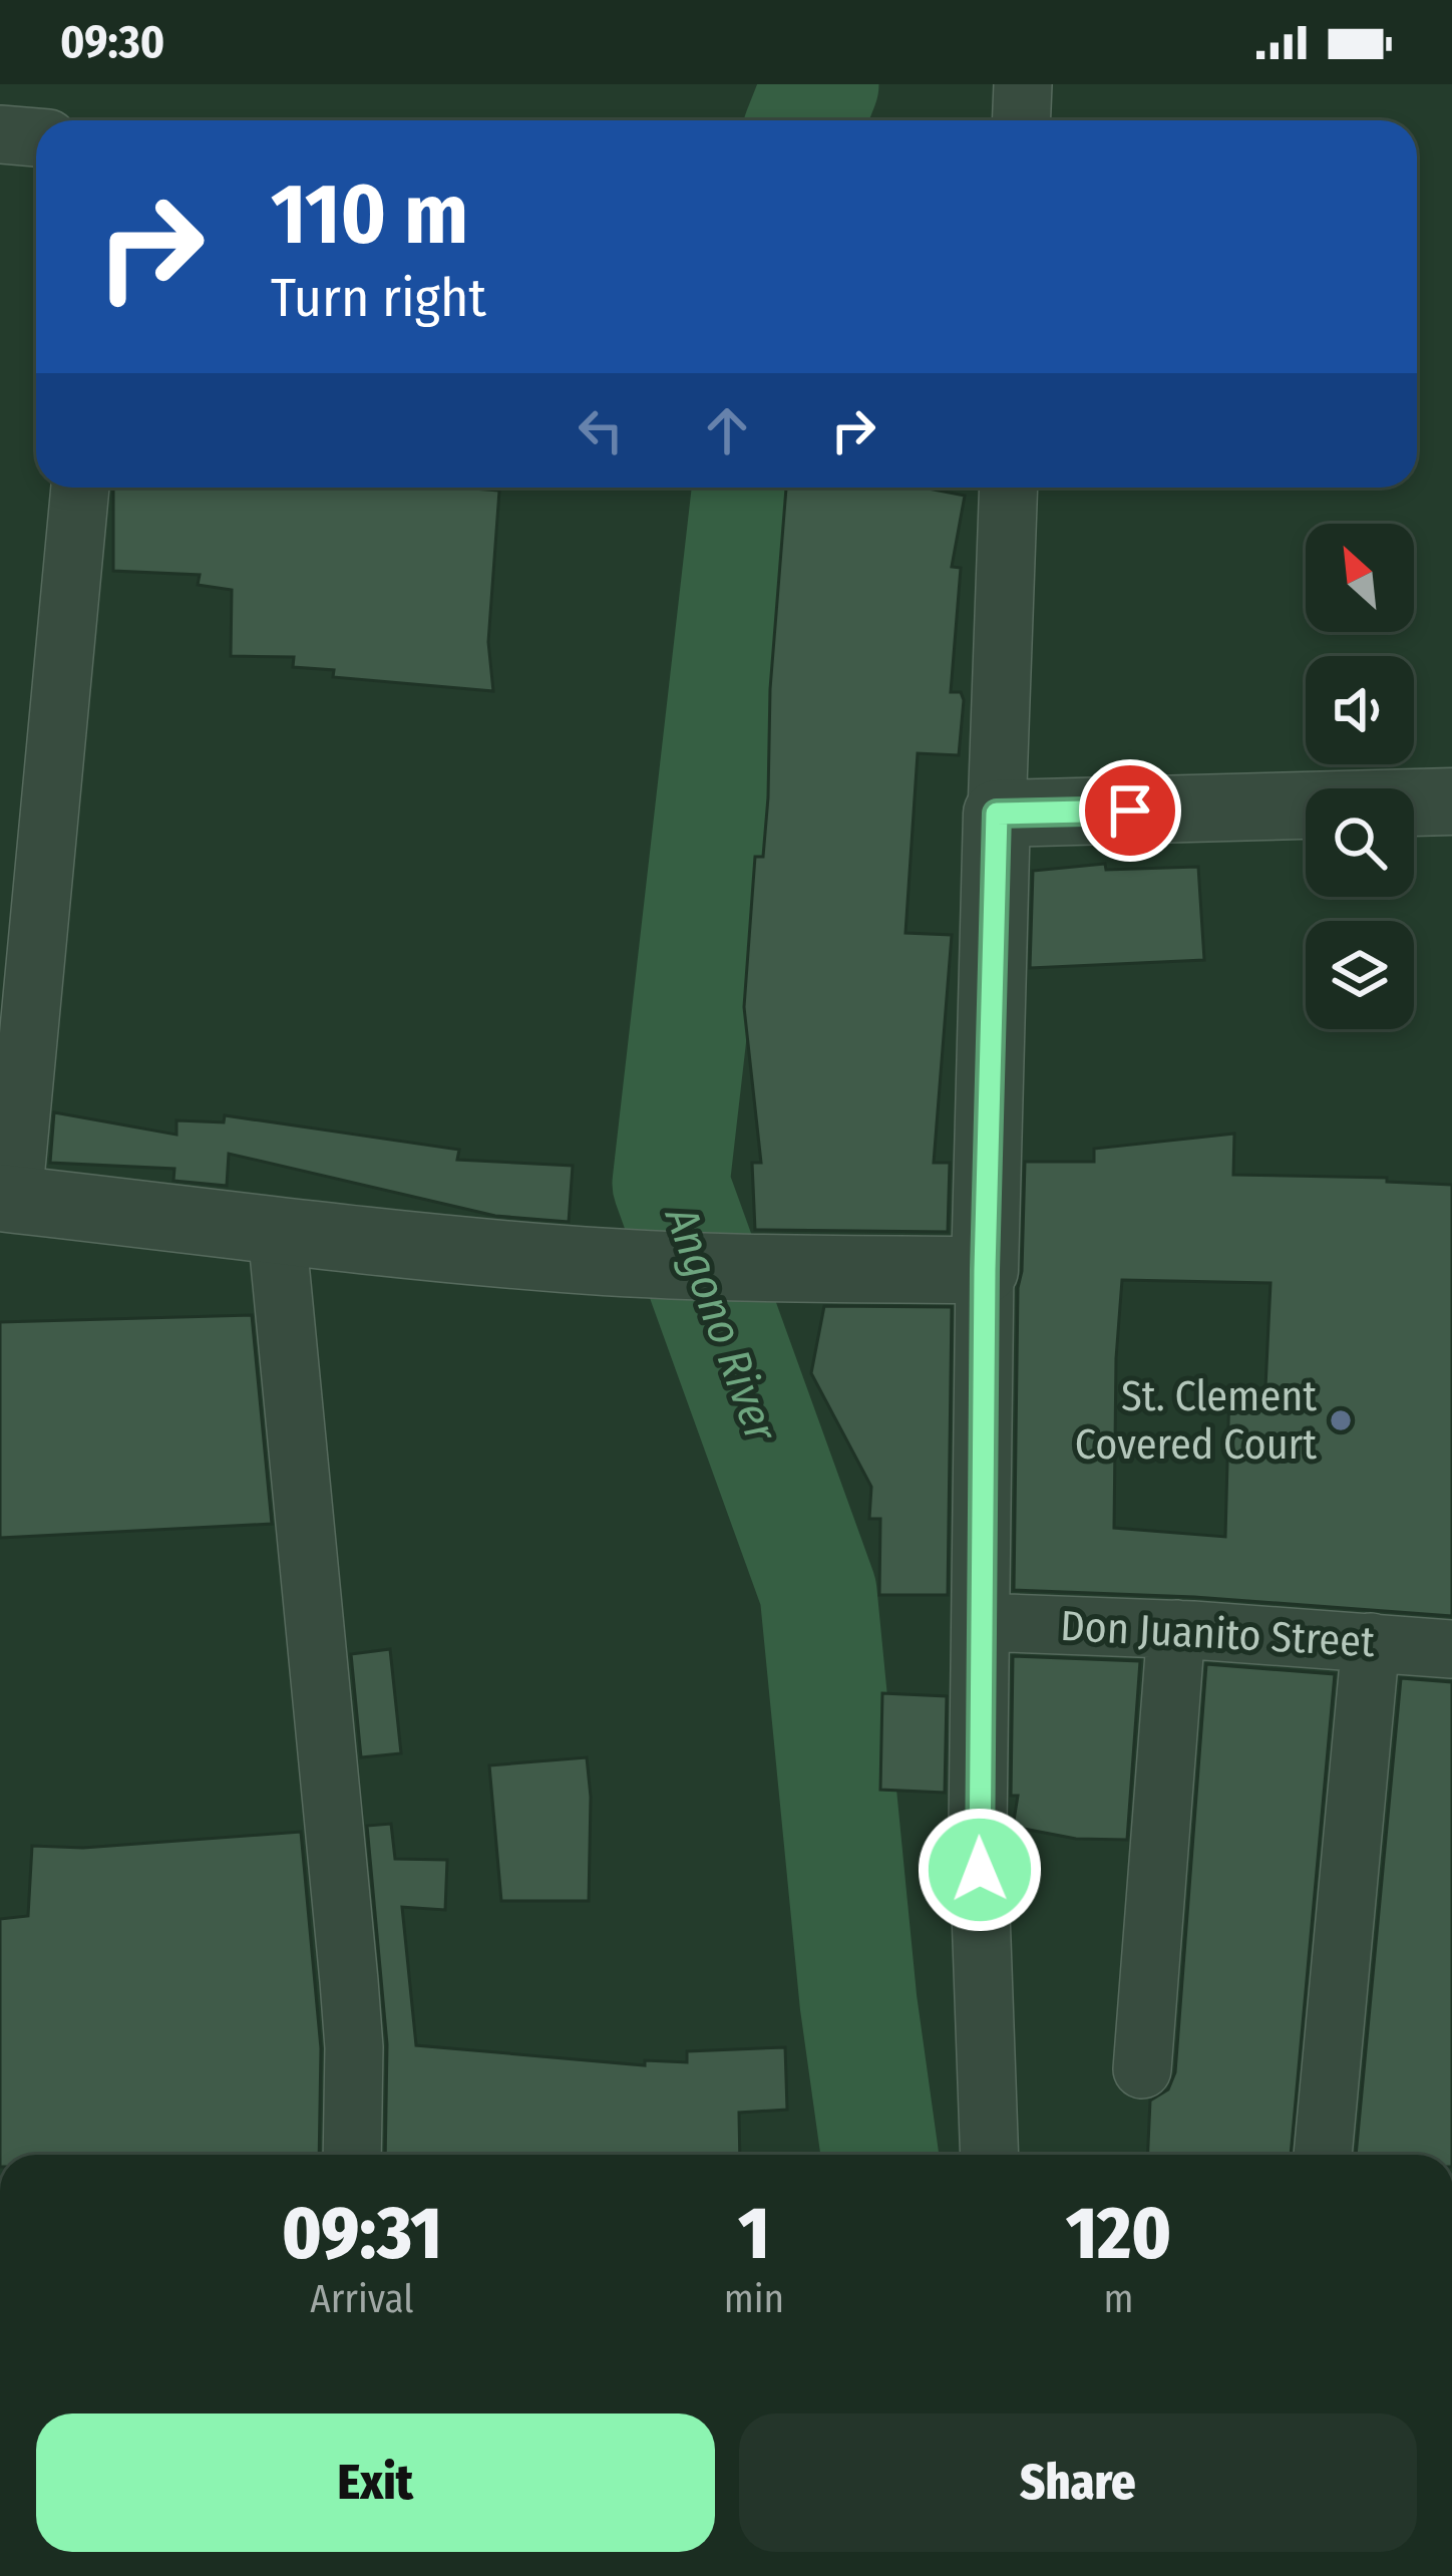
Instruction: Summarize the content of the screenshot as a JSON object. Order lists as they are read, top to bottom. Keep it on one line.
{"streets":{"street":["Don Juanito Street"]},"water":["Angono River"],"places":["St. Clement Covered Court"],"north":"top left","page":{"status":"09:30","turn":["110 m","Turn right"],"eta":["09:31","Arrival","1","min","120","m"],"buttons":["Exit","Share"]}}
